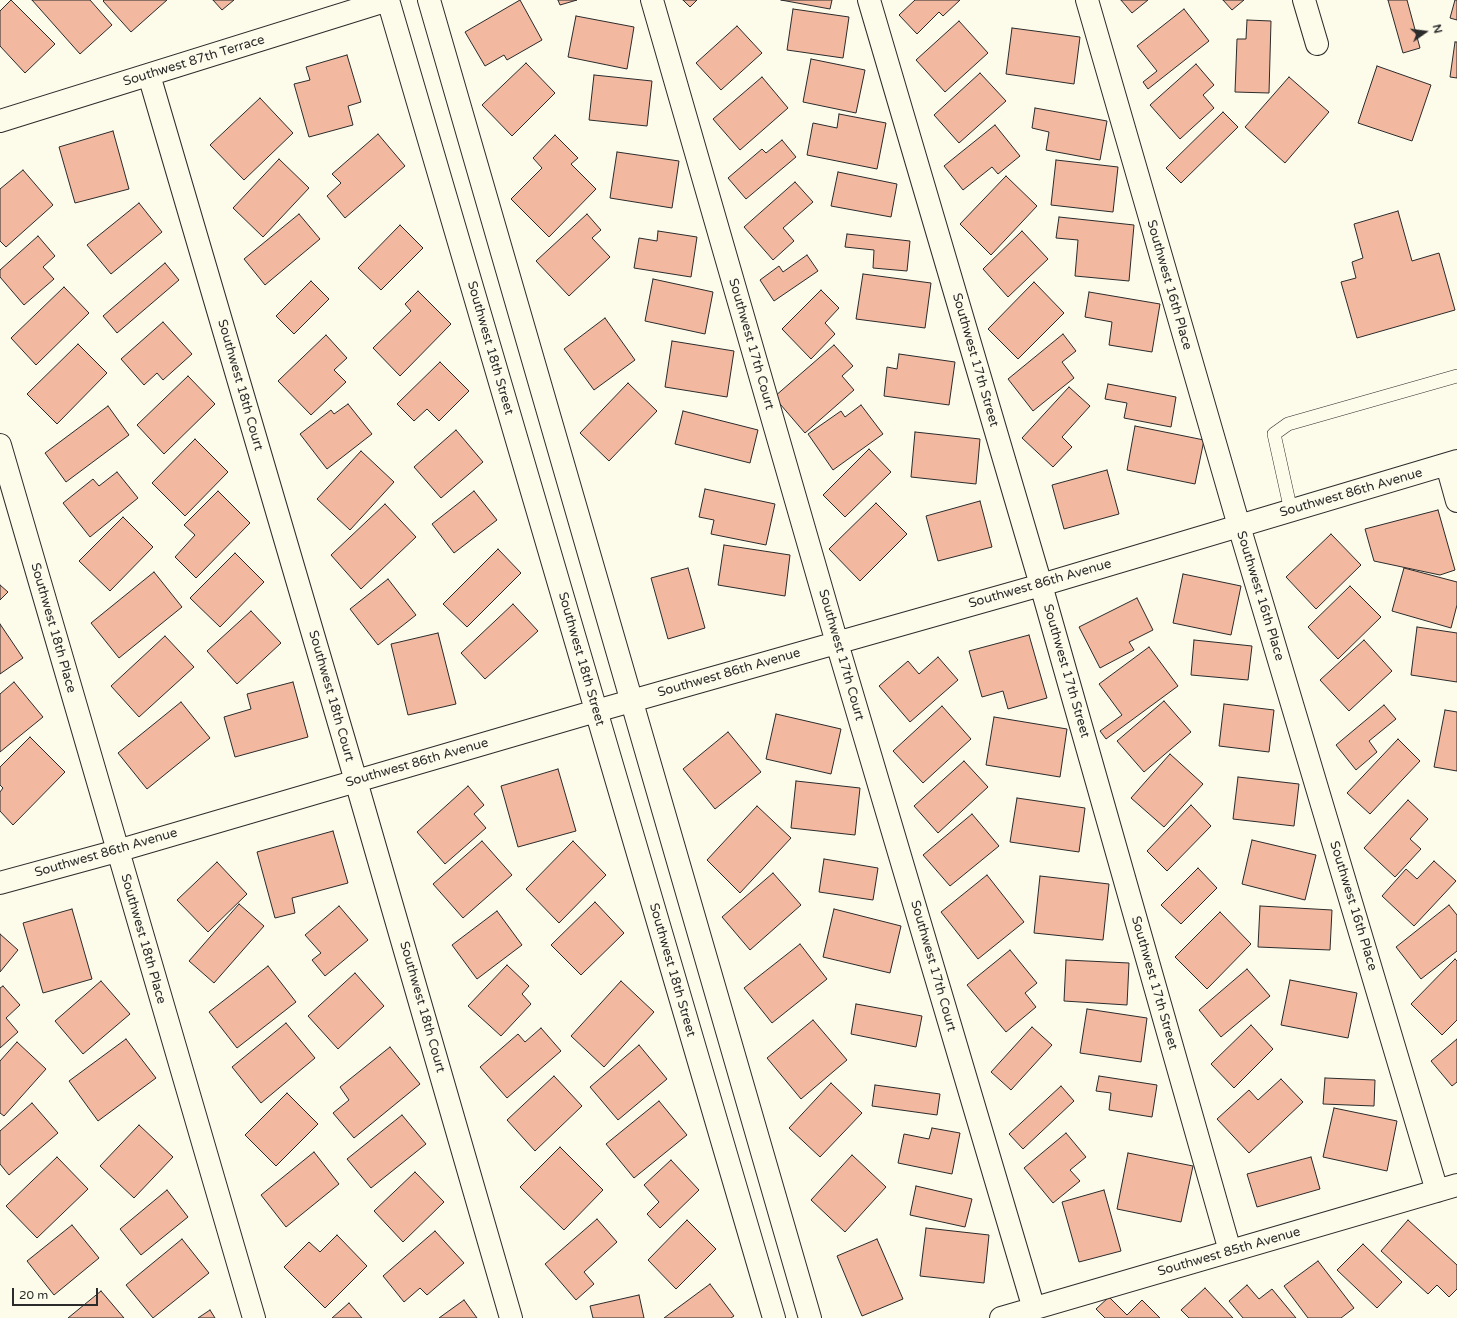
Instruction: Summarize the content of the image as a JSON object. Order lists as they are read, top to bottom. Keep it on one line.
{"streets":{"street":["Southwest 87th Terrace","Southwest 16th Place","Southwest 17th Court","Southwest 18th Street","Southwest 17th Street","Southwest 18th Court","Southwest 86th Avenue","Southwest 18th Place","Southwest 85th Avenue"]},"crossings":[["Southwest 87th Terrace","Southwest 18th Street"],["Southwest 87th Terrace","Southwest 18th Court"],["Southwest 16th Place","Southwest 86th Avenue"],["Southwest 16th Place","Southwest 85th Avenue"],["Southwest 17th Court","Southwest 86th Avenue"],["Southwest 17th Court","Southwest 85th Avenue"],["Southwest 18th Street","Southwest 86th Avenue"],["Southwest 17th Street","Southwest 86th Avenue"],["Southwest 17th Street","Southwest 85th Avenue"],["Southwest 18th Court","Southwest 86th Avenue"],["Southwest 86th Avenue","Southwest 18th Place"]],"scale_bar":"20 m","north":"right"}
